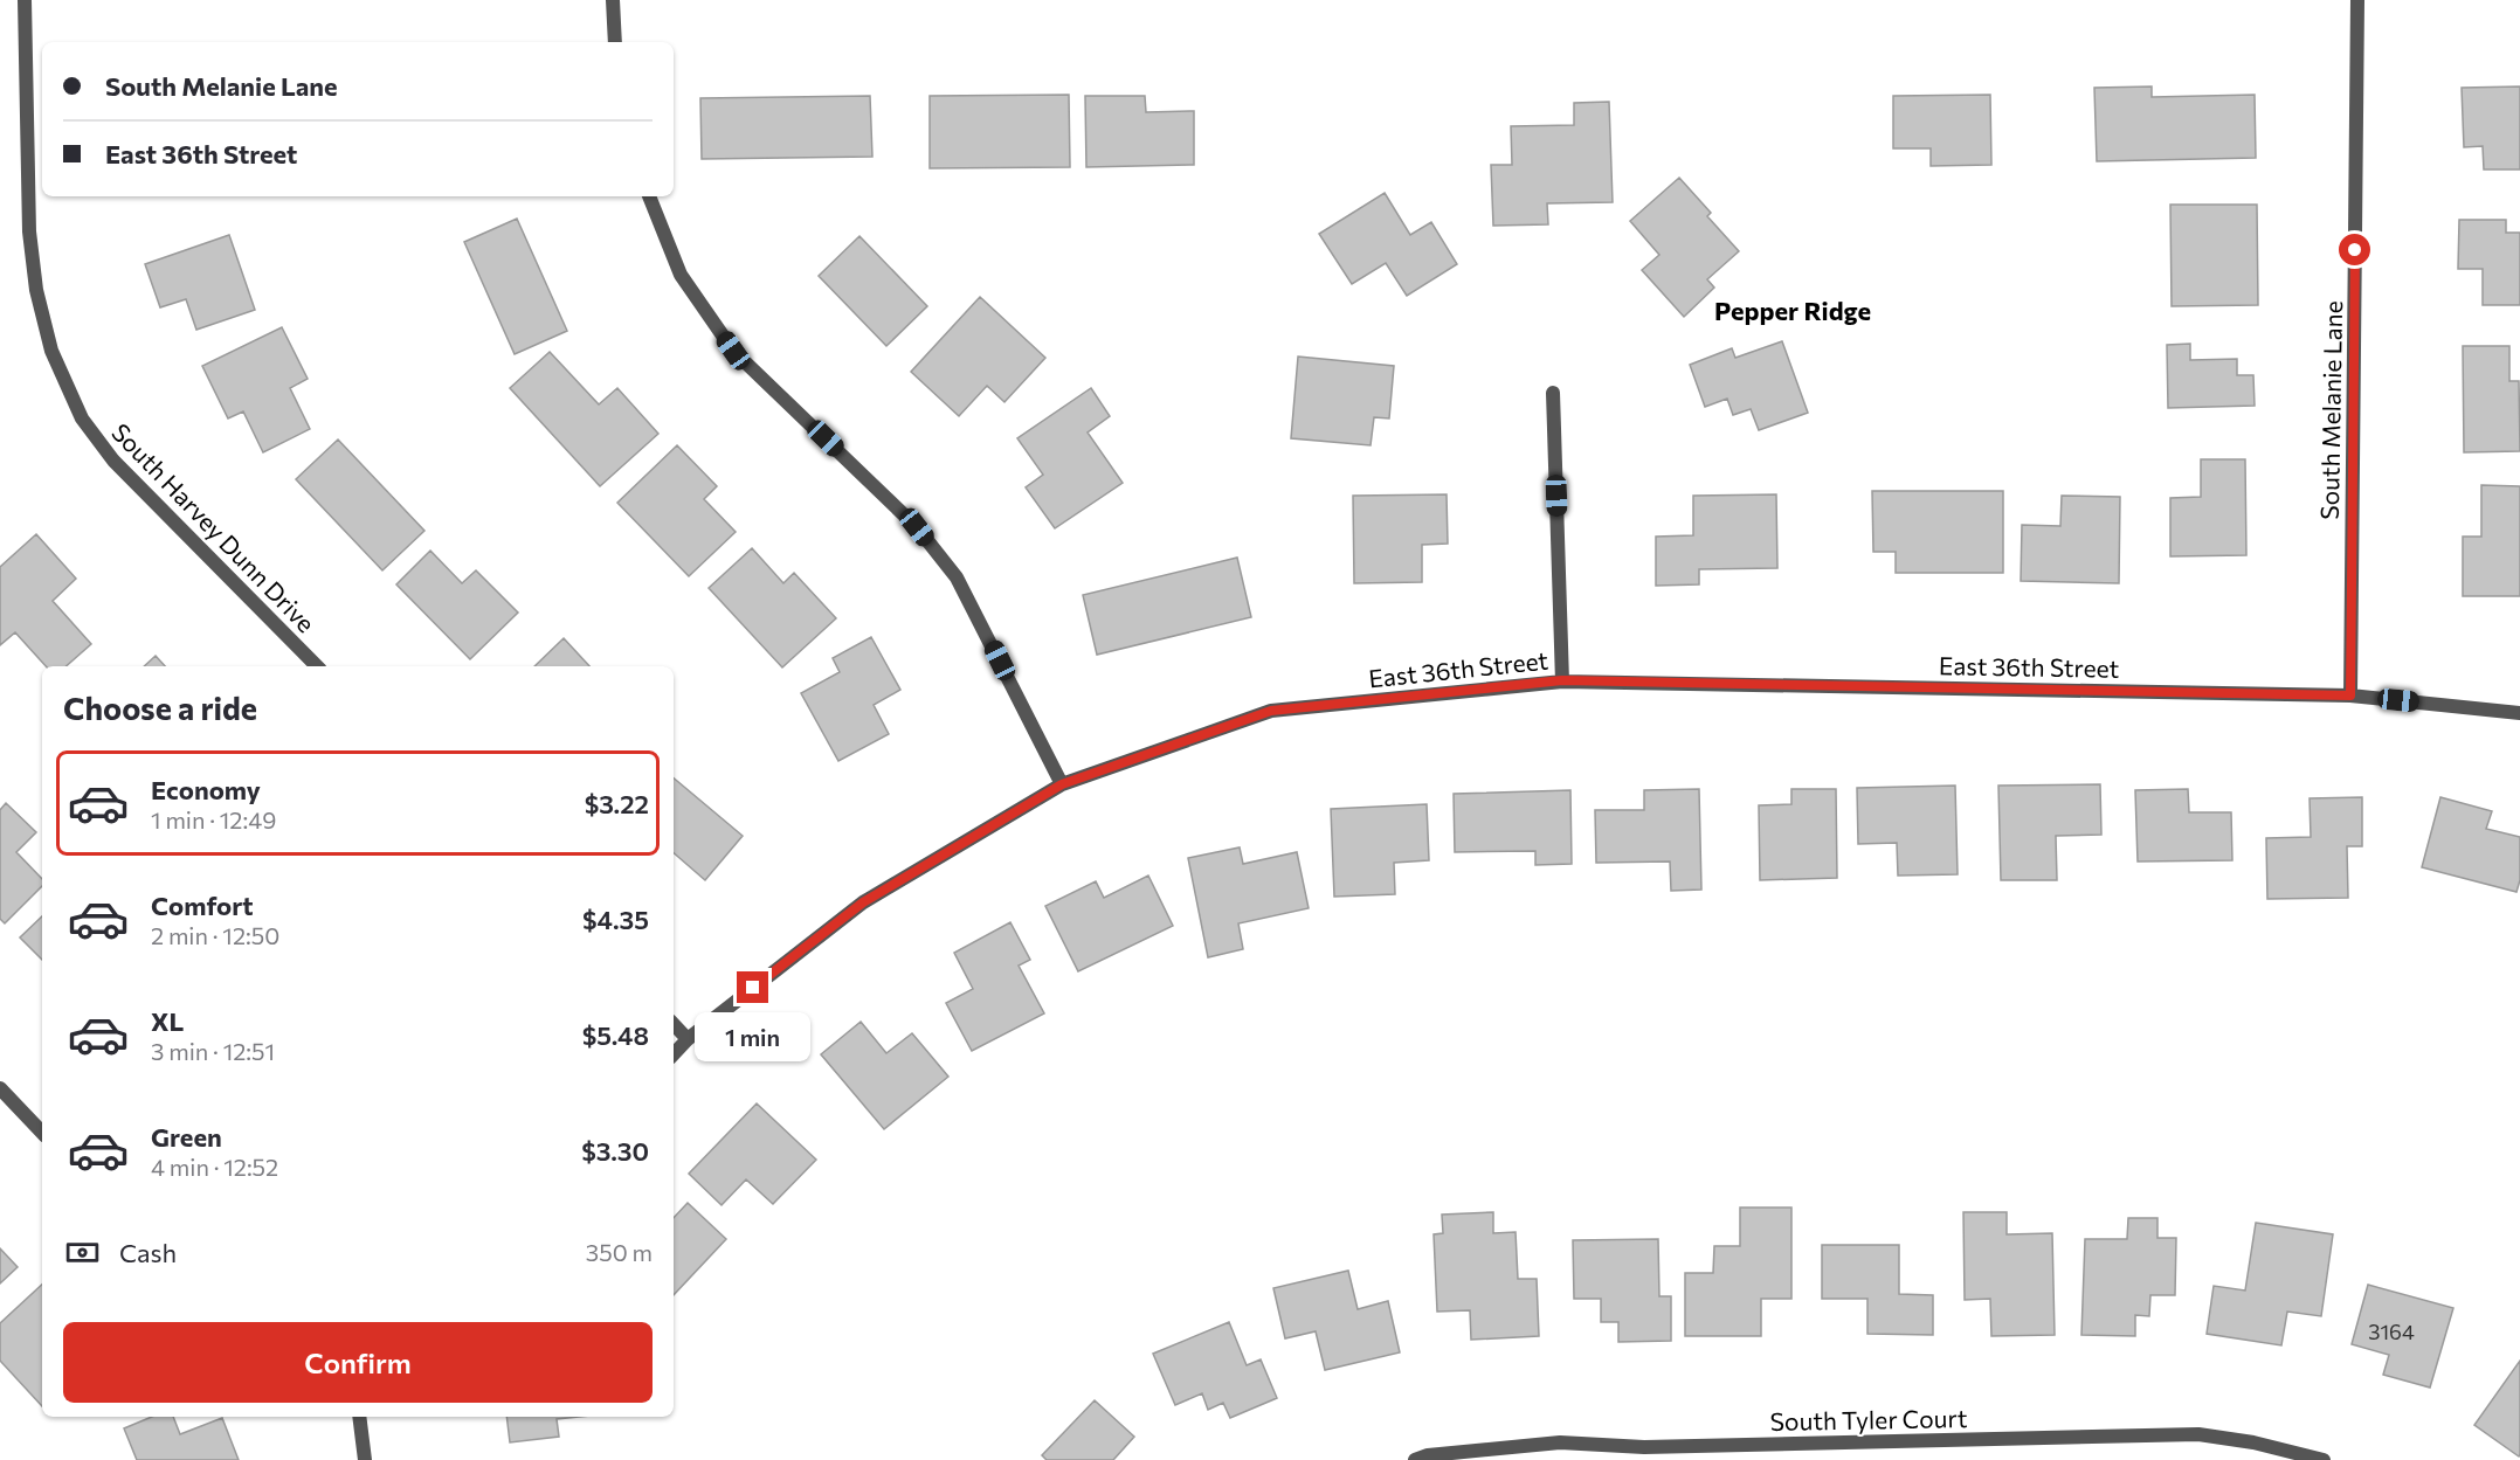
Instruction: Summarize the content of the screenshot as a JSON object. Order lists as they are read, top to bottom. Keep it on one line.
{"streets":{"street":["South Melanie Lane","South Harvey Dunn Drive","East 36th Street","South Tyler Court"]},"crossings":[["South Melanie Lane","East 36th Street"]],"districts":["Pepper Ridge"],"house_numbers":["3164"],"page":{"banner":["South Melanie Lane","East 36th Street"],"heading":"Choose a ride","list":[{"name":"Economy","note":"1 min · 12:49","value":"$3.22"},{"name":"Comfort","note":"2 min · 12:50","value":"$4.35"},{"name":"XL","note":"3 min · 12:51","value":"$5.48"},{"name":"Green","note":"4 min · 12:52","value":"$3.30"}],"bubble":"1 min","pay":["Cash","350 m"],"buttons":"Confirm"}}
